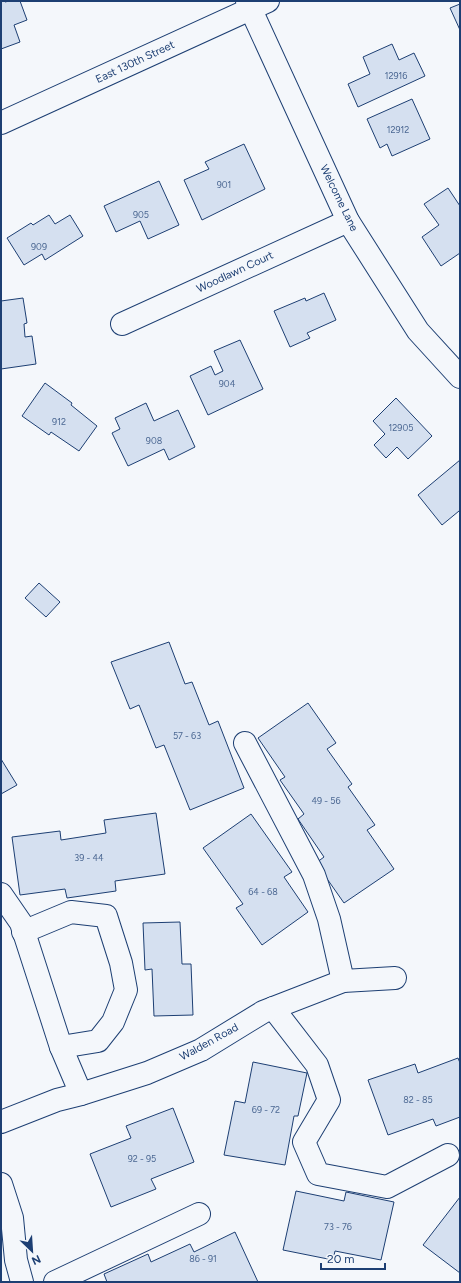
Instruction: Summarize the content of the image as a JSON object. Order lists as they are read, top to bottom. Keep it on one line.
{"streets":{"street":["East 130th Street","Welcome Lane","Woodlawn Court","Walden Road"]},"crossings":[["East 130th Street","Welcome Lane"],["Welcome Lane","Woodlawn Court"]],"house_numbers":["12916","12912","901","905","909","904","912","12905","908","57 - 63","49 - 56","39 - 44","64 - 68","82 - 85","69 - 72","92 - 95","73 - 76","86 - 91"],"scale_bar":"20 m","north":"bottom right"}
